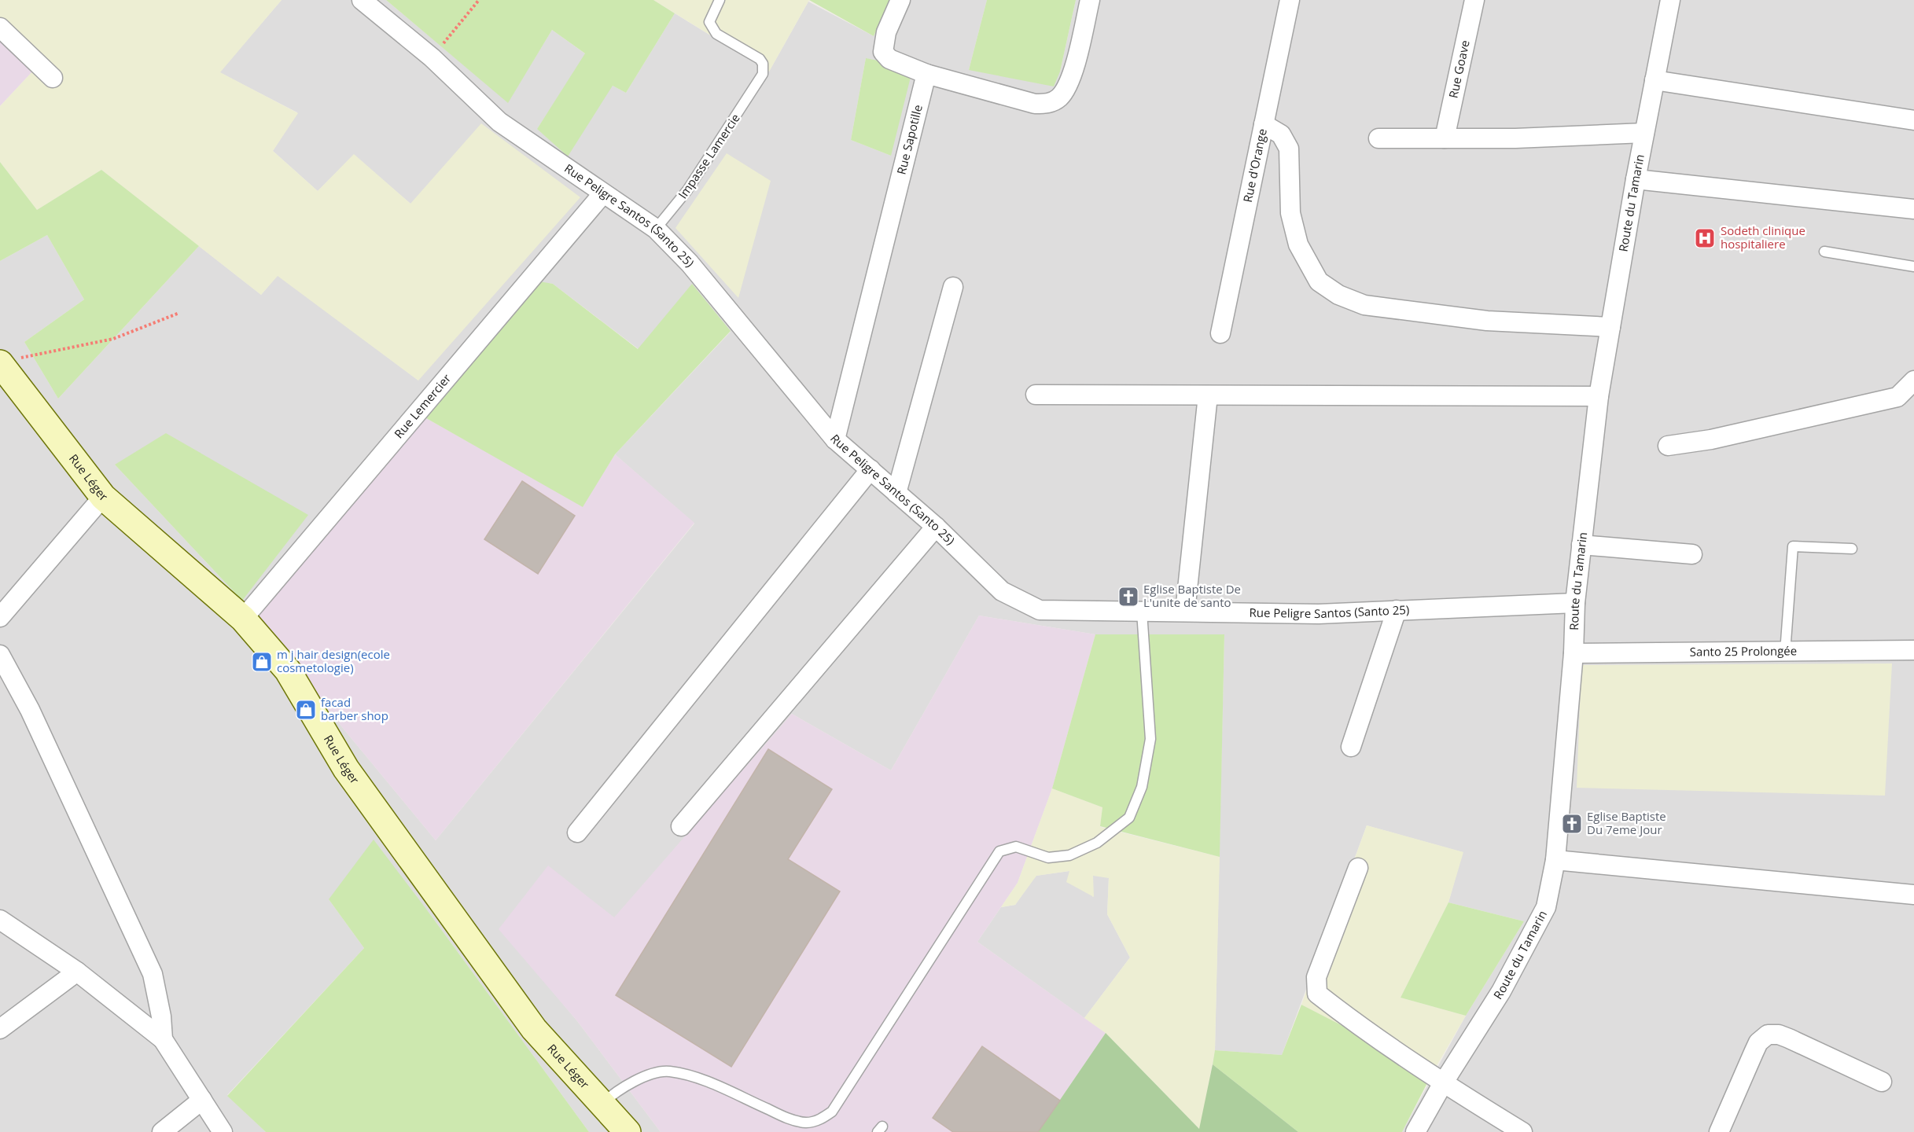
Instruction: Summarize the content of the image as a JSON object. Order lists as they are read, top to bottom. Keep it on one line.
{"streets":{"street":["Rue Goave","Rue Sapotille","Rue d'Orange","Route du Tamarin","Rue Peligre Santos (Santo 25)","Rue Lemercier","Rue Léger","Santo 25 Prolongée"],"lane":["Impasse Lamercie"]},"crossings":[["Rue Sapotille","Rue Peligre Santos (Santo 25)"],["Impasse Lamercie","Rue Peligre Santos (Santo 25)"],["Route du Tamarin","Rue Peligre Santos (Santo 25)"],["Route du Tamarin","Santo 25 Prolongée"],["Rue Peligre Santos (Santo 25)","Rue Lemercier"],["Rue Lemercier","Rue Léger"]],"places":{"hospital":["Sodeth clinique hospitaliere"],"church":["Eglise Baptiste De L'unite de santo","Eglise Baptiste Du 7eme Jour"],"shop":["m j hair design(ecole cosmetologie)","facad barber shop"]}}
